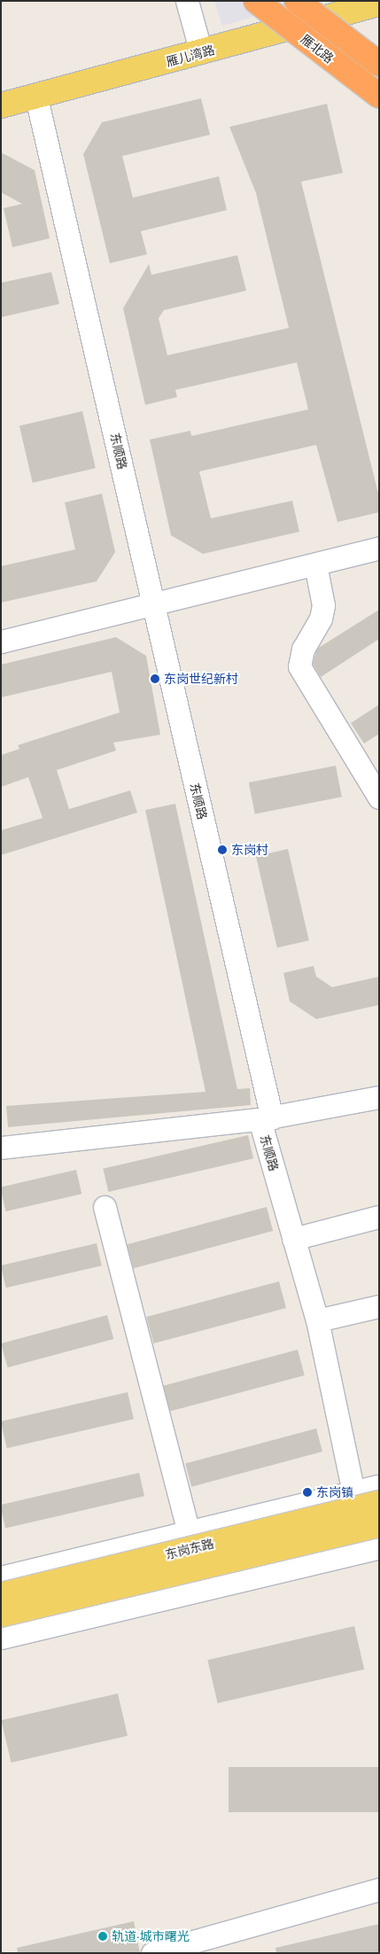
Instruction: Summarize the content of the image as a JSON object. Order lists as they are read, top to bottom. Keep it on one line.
{"streets":{"highway":["雁北路"],"main road":["雁儿湾路","东岗东路"],"street":["东顺路"]},"crossings":[["雁儿湾路","东顺路"]],"places":["东岗世纪新村","东岗村","东岗镇","轨道·城市曙光"]}
